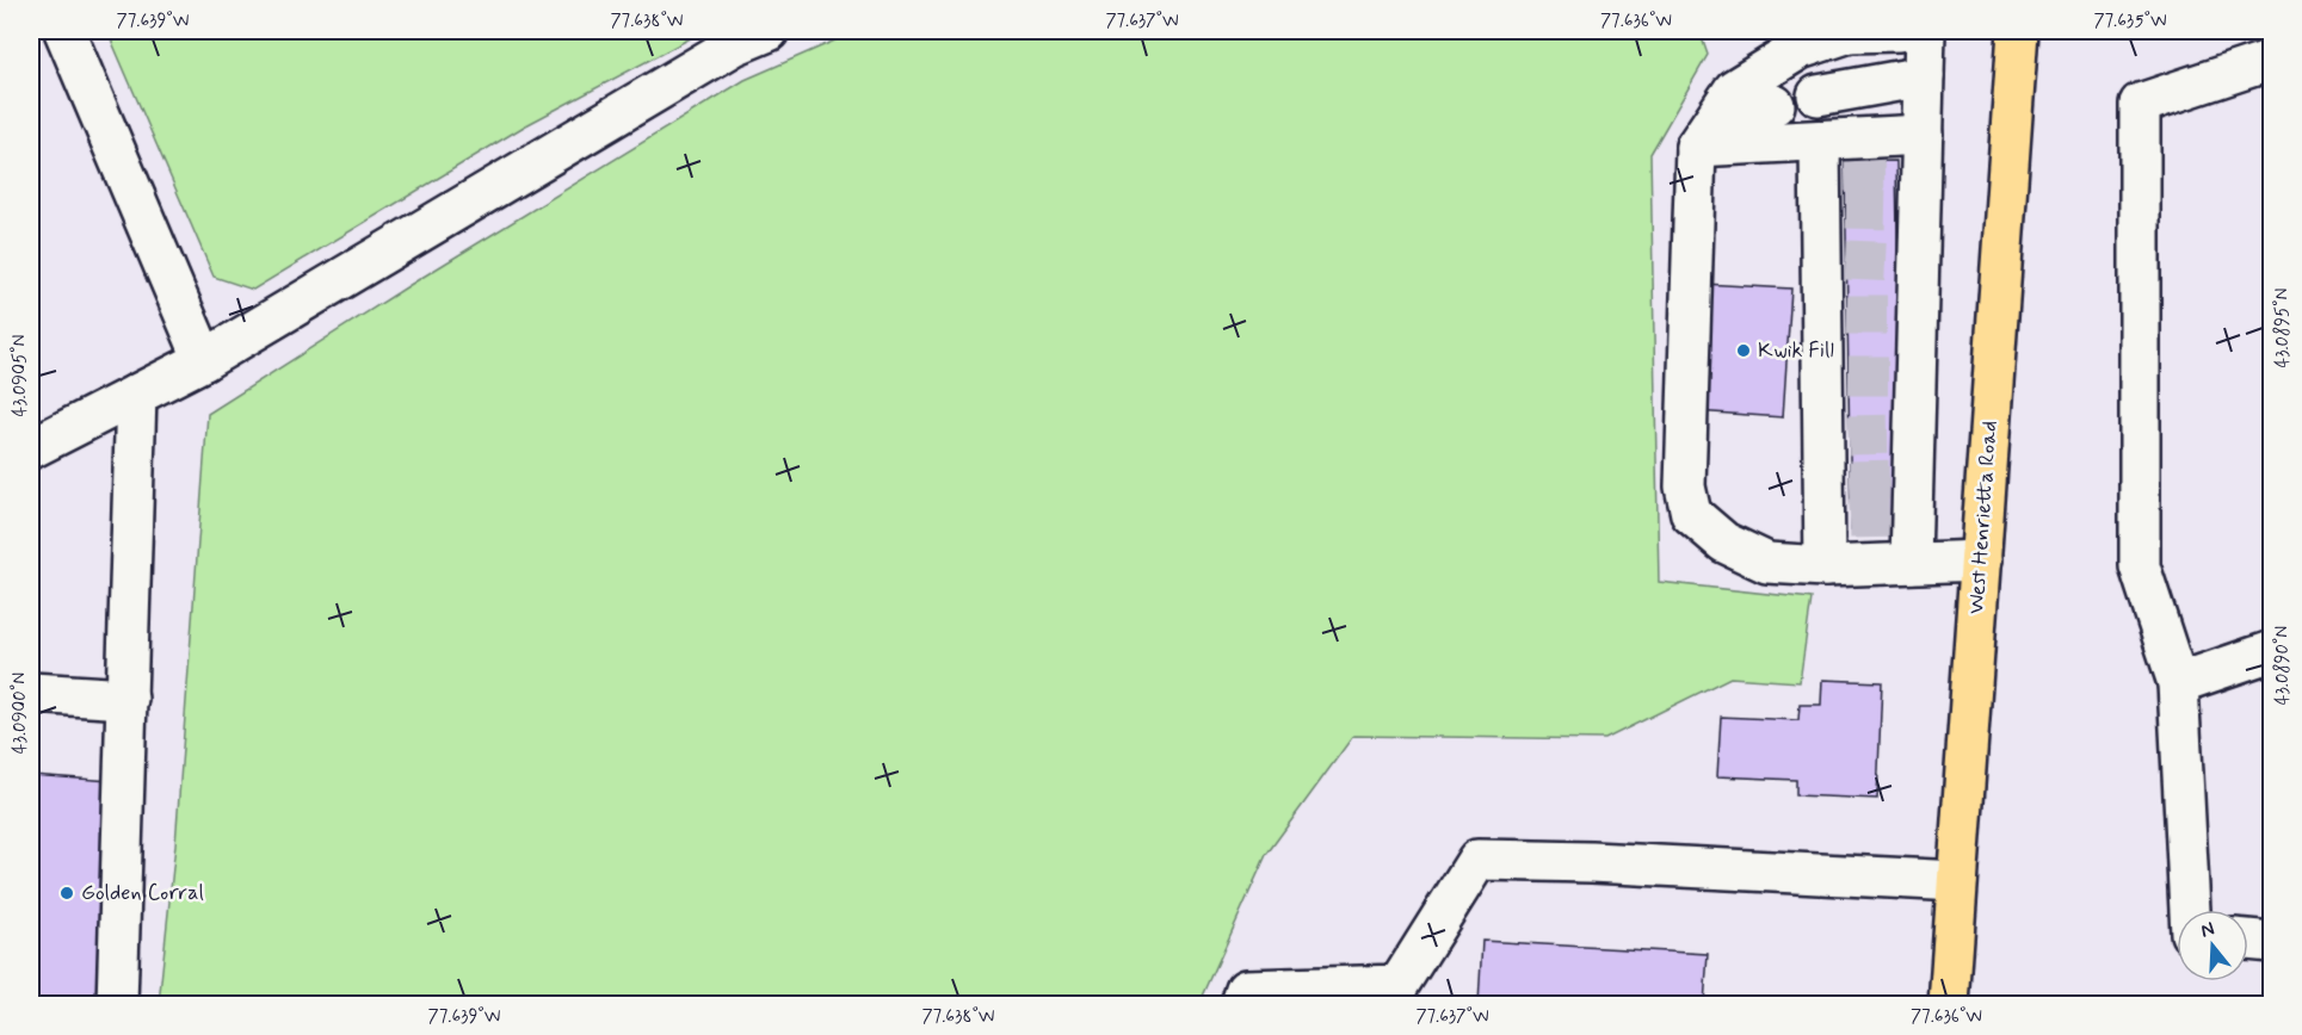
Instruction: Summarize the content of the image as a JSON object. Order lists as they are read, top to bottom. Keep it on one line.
{"streets":{"main road":["West Henrietta Road"]},"places":["Kwik Fill","Golden Corral"],"north":"top","coordinates":["77.639°W","77.638°W","77.637°W","77.636°W","77.635°W","43.0895°N","43.0905°N","43.0890°N","43.0900°N"]}
